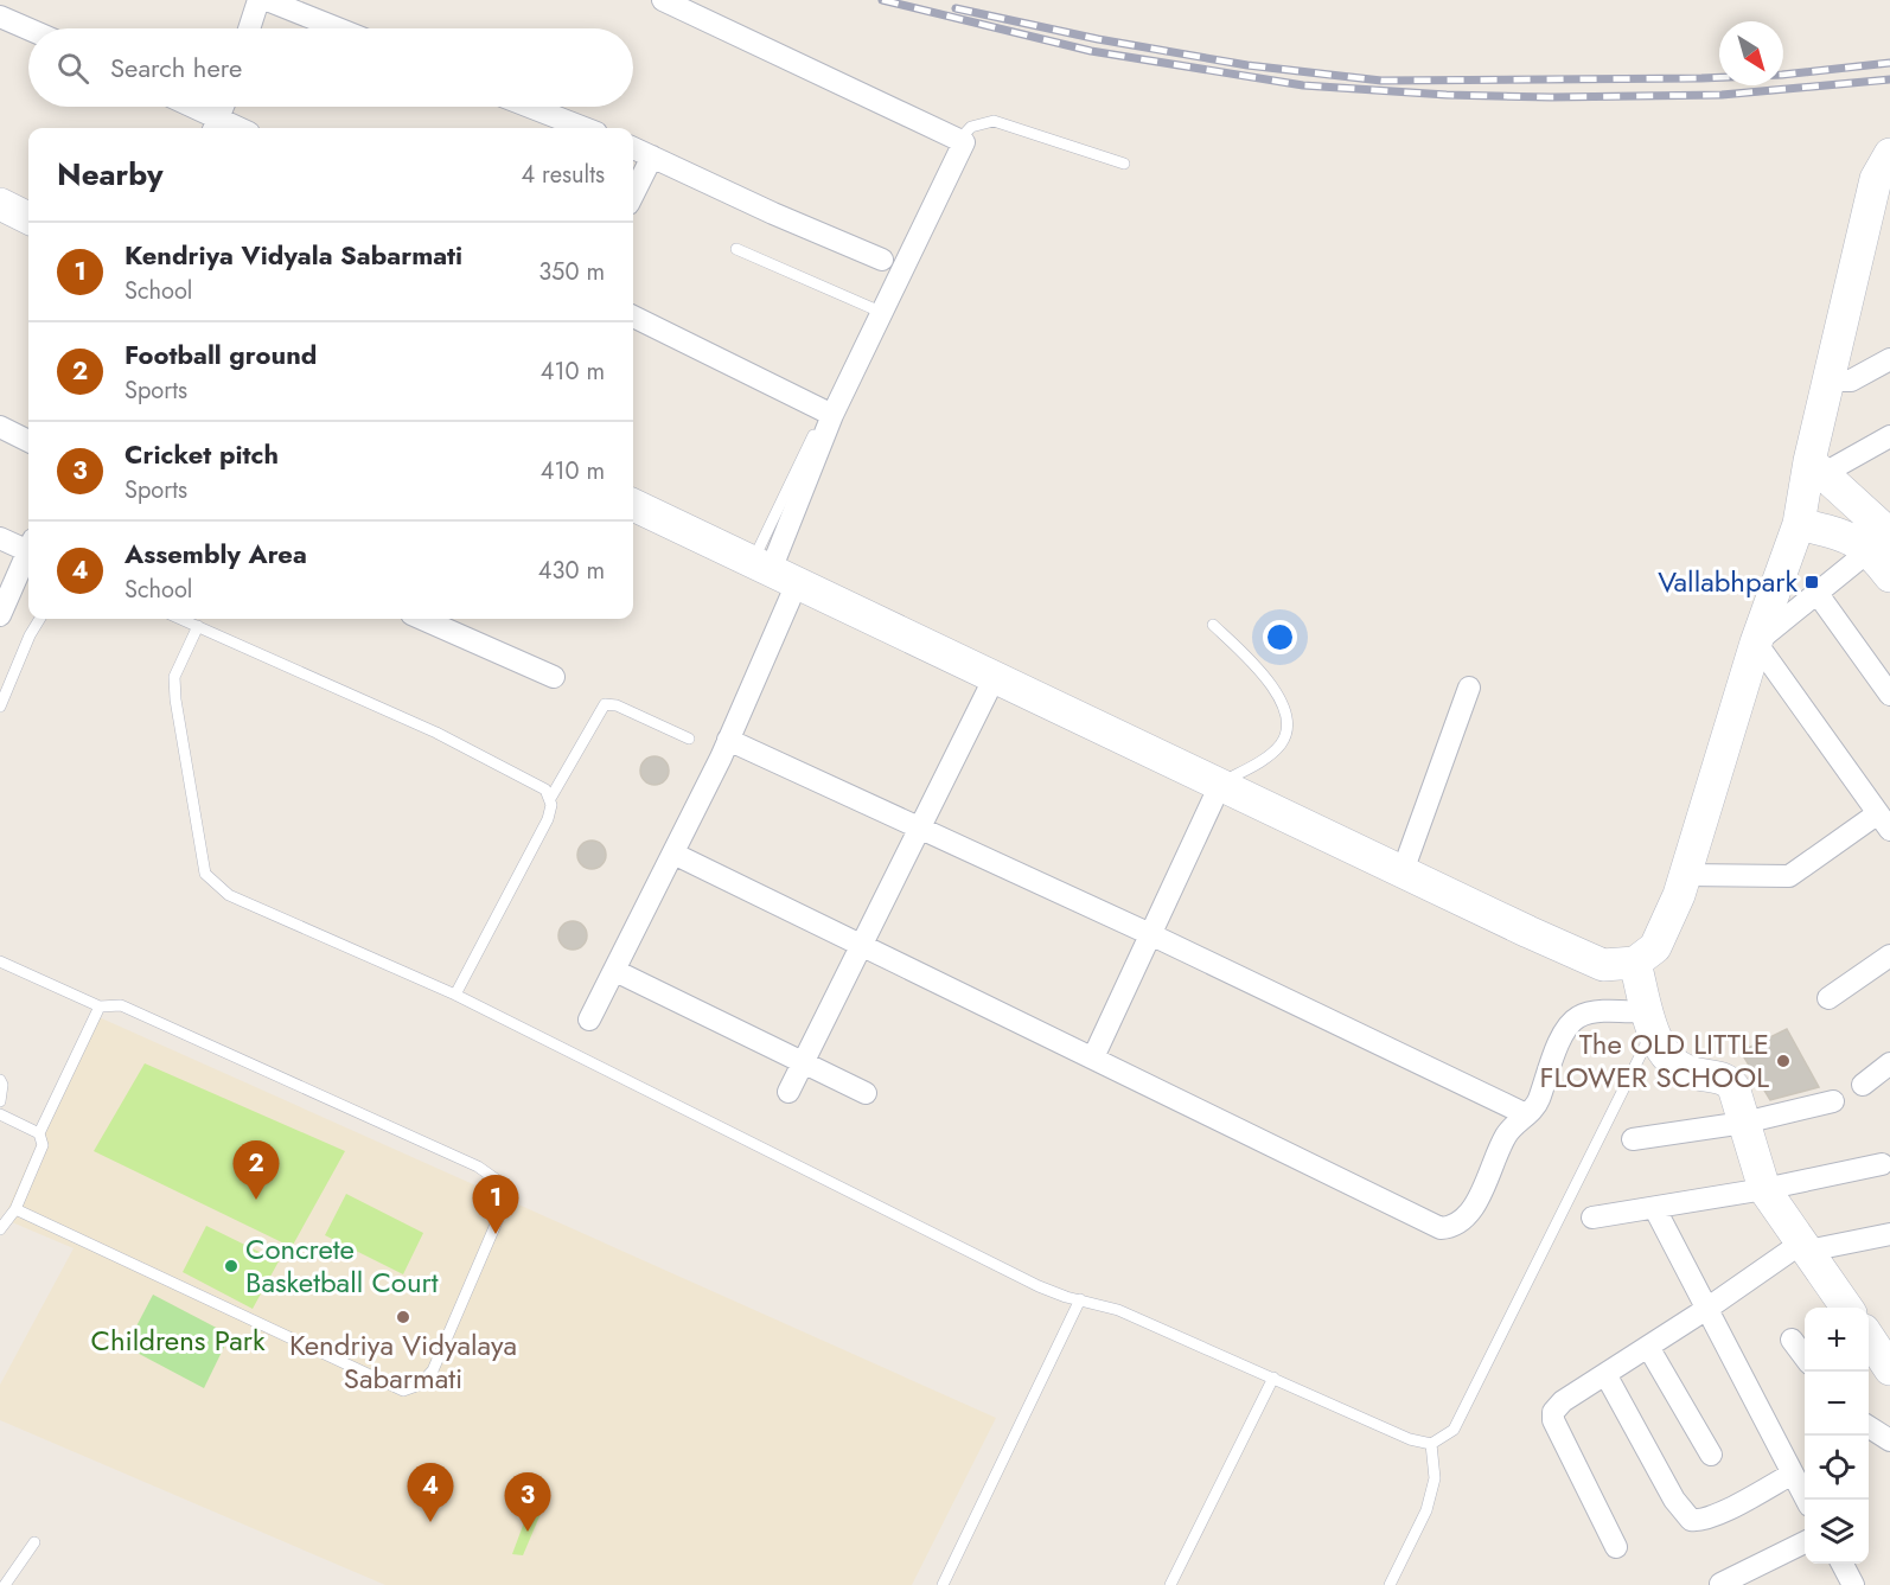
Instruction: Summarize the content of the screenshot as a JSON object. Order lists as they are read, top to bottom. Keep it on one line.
{"parks":["Childrens Park"],"places":{"transit":["Vallabhpark"],"other":["The OLD LITTLE FLOWER SCHOOL","Concrete Basketball Court","Kendriya Vidyalaya Sabarmati"]},"north":"bottom right","page":{"search":"Search here","heading":["Nearby","4 results"],"list":[{"mark":"1","name":"Kendriya Vidyala Sabarmati","note":"School","value":"350 m"},{"mark":"2","name":"Football ground","note":"Sports","value":"410 m"},{"mark":"3","name":"Cricket pitch","note":"Sports","value":"410 m"},{"mark":"4","name":"Assembly Area","note":"School","value":"430 m"}],"pins":["2","1","4","3"],"map_buttons":["+","−"]}}
